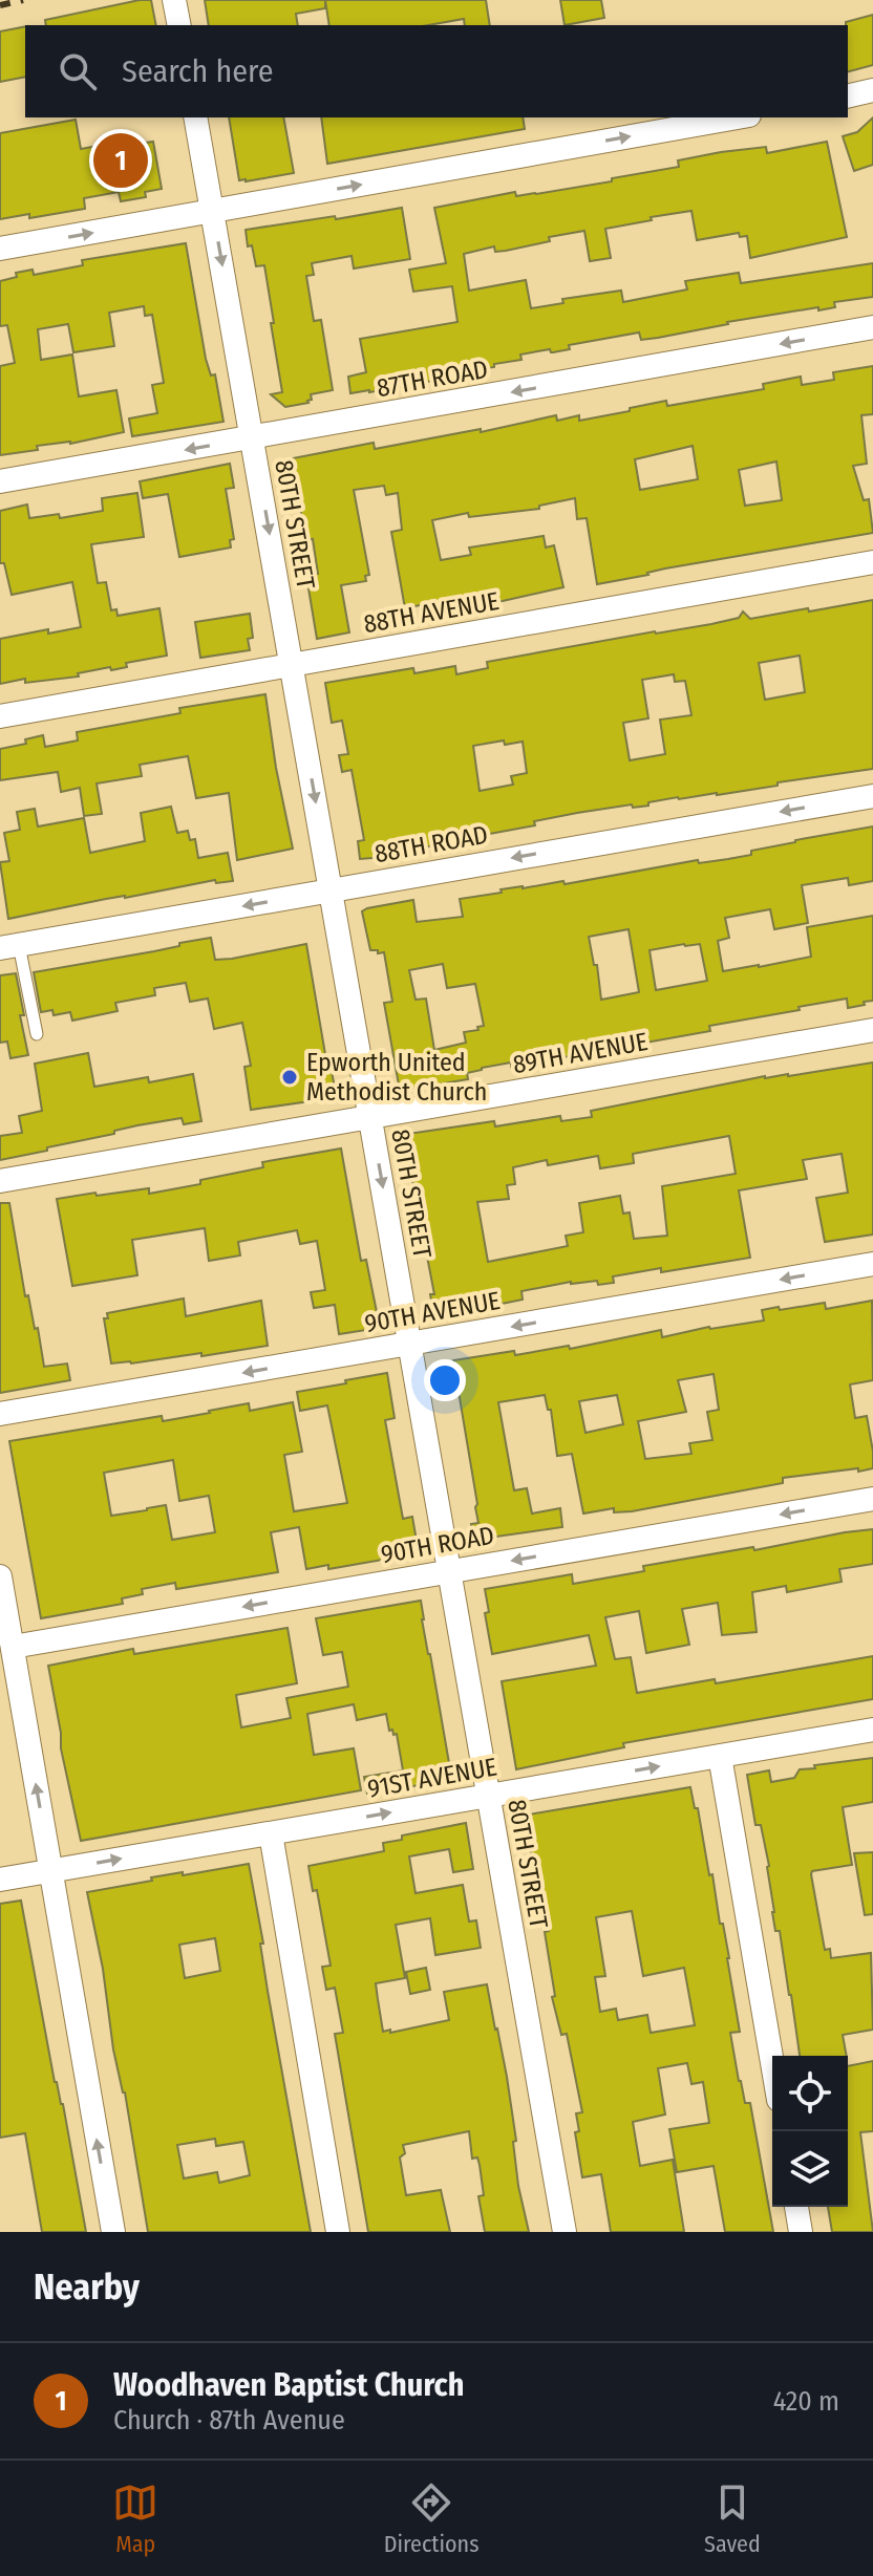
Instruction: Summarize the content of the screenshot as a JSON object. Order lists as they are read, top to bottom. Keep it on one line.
{"streets":{"street":["87TH ROAD","80TH STREET","88TH AVENUE","88TH ROAD","89TH AVENUE","90TH AVENUE","90TH ROAD","91ST AVENUE"]},"crossings":[["87TH ROAD","80TH STREET"],["80TH STREET","88TH AVENUE"],["80TH STREET","88TH ROAD"],["80TH STREET","89TH AVENUE"],["80TH STREET","90TH AVENUE"],["80TH STREET","90TH ROAD"],["80TH STREET","91ST AVENUE"]],"one_way":["87TH ROAD","80TH STREET","88TH ROAD","90TH AVENUE","90TH ROAD","91ST AVENUE"],"places":["Epworth United Methodist Church"],"page":{"search":"Search here","pins":"1","heading":"Nearby","list":[{"mark":"1","name":"Woodhaven Baptist Church","note":"Church · 87th Avenue","value":"420 m"}],"nav":["Map","Directions","Saved"]}}
